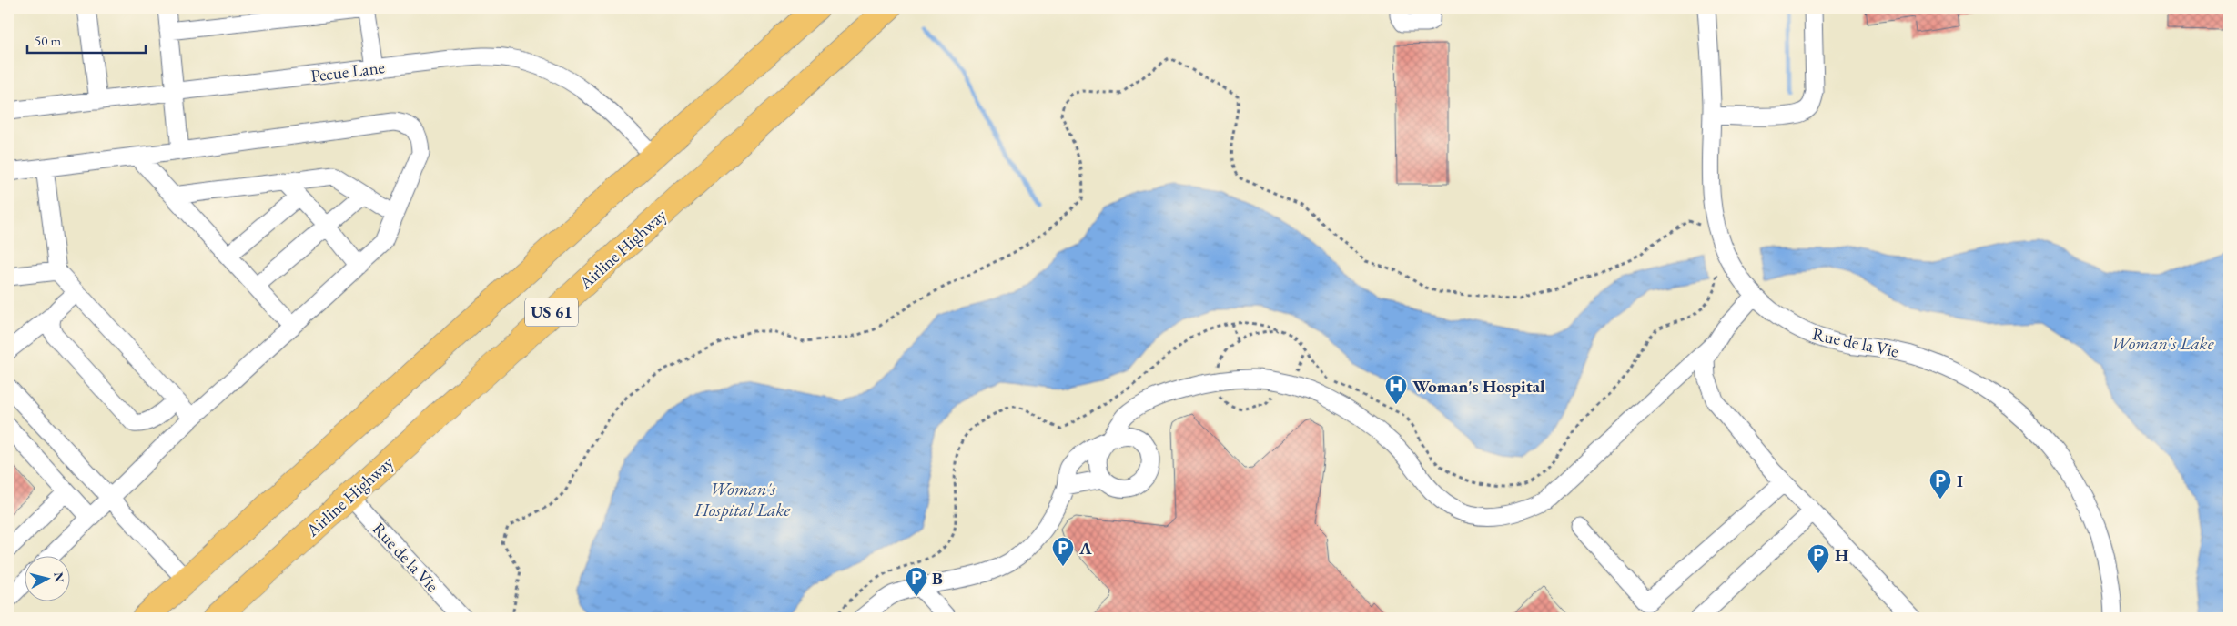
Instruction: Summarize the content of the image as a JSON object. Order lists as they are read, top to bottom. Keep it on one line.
{"streets":{"highway":["Airline Highway","US 61"],"street":["Pecue Lane","Rue de la Vie"]},"crossings":[["Pecue Lane","US 61"],["Airline Highway","Rue de la Vie"]],"water":["Woman's Lake","Woman's Hospital Lake"],"places":{"hospital":["Woman's Hospital"],"parking":["I","A","H","B"]},"scale_bar":"50 m","north":"right"}
